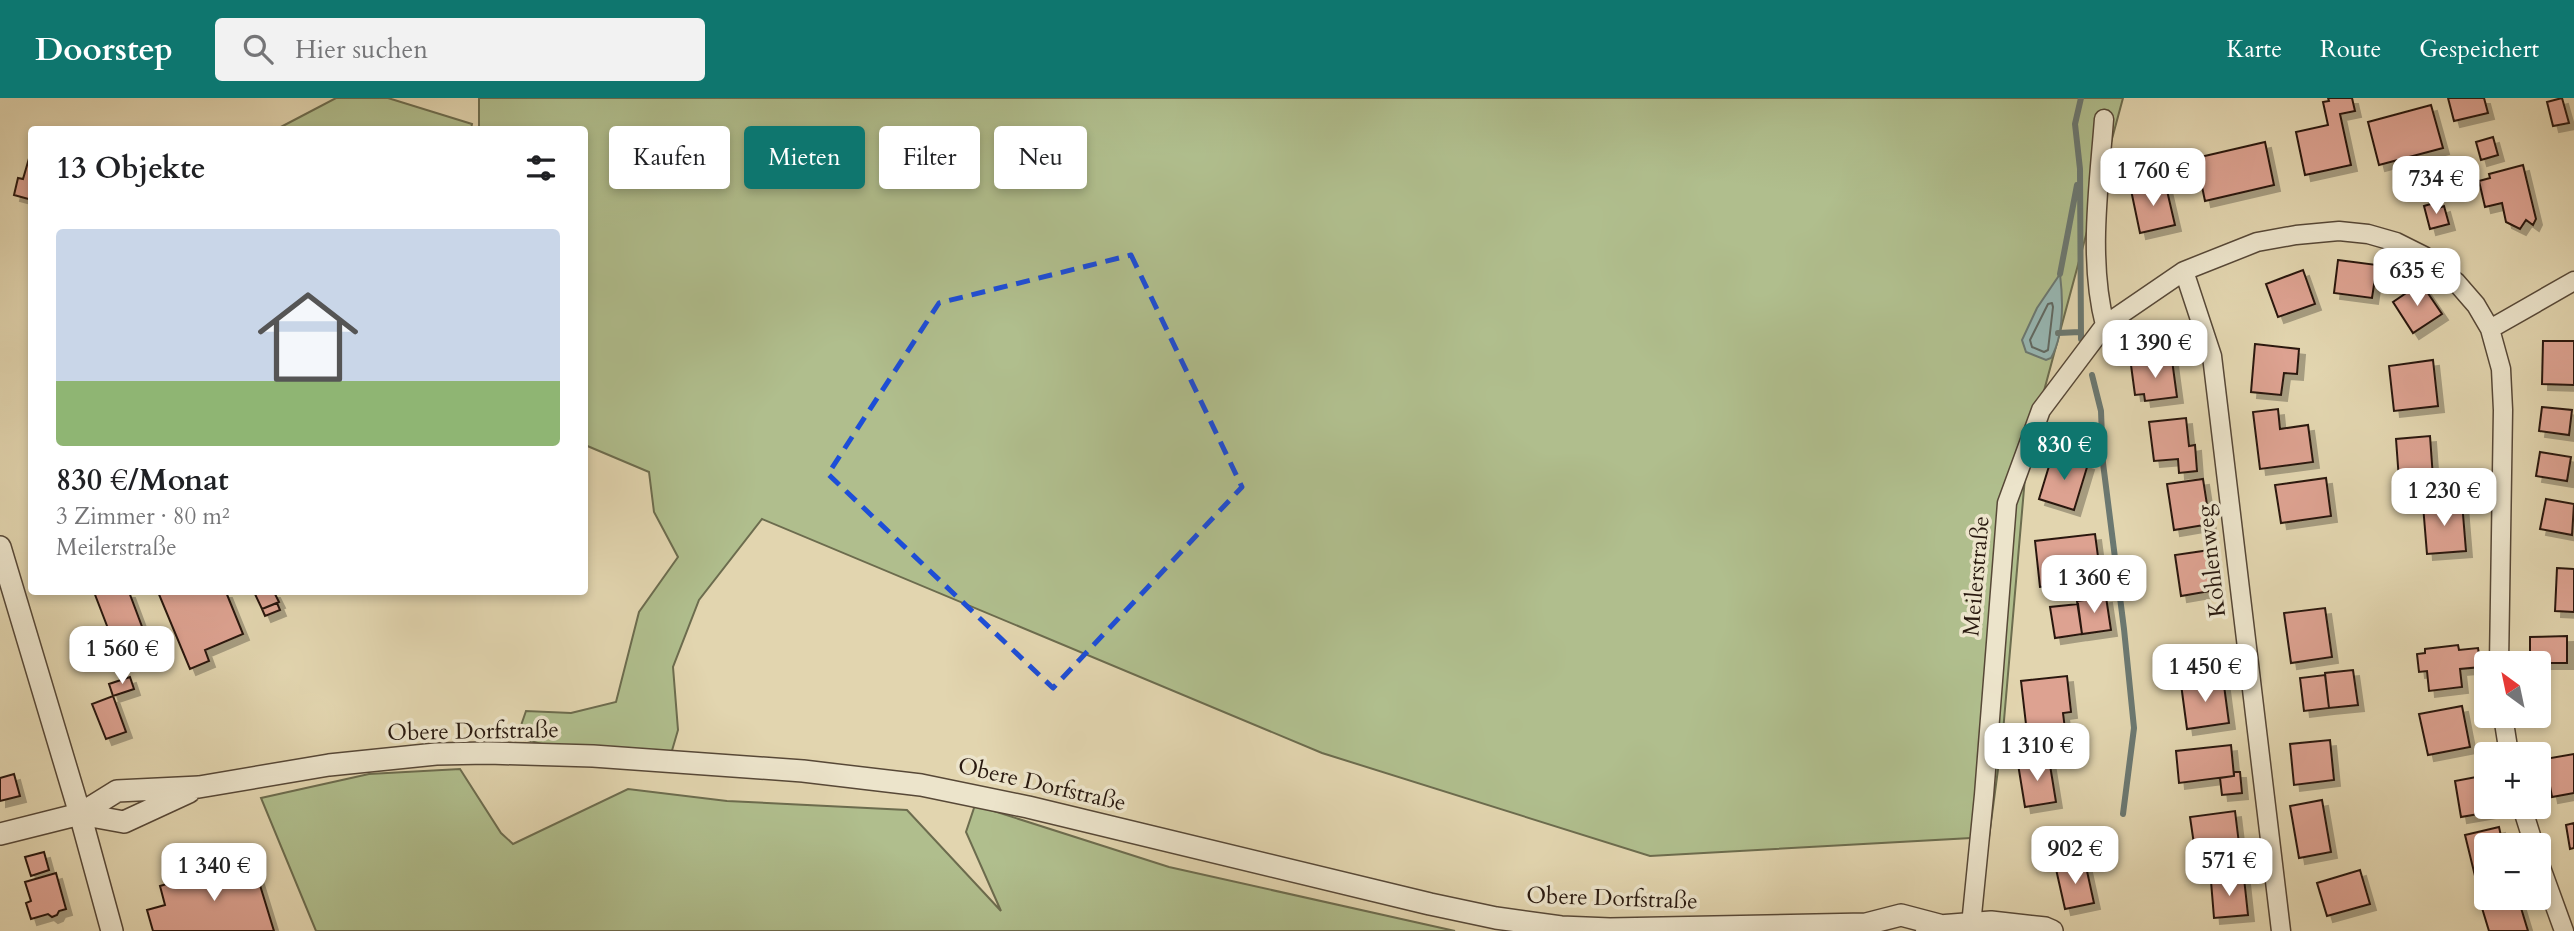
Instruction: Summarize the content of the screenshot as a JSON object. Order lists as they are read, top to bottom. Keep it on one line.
{"streets":{"street":["Kohlenweg","Meilerstraße","Obere Dorfstraße"]},"crossings":[["Kohlenweg","Meilerstraße"],["Meilerstraße","Obere Dorfstraße"]],"north":"top left","page":{"header":"Doorstep","search":"Hier suchen","nav":["Karte","Route","Gespeichert"],"chip":["Kaufen","Mieten","Filter","Neu"],"heading":"13 Objekte","price":["1 760 €","734 €","635 €","1 390 €","830 €","1 230 €","1 360 €","1 560 €","1 450 €","1 310 €","902 €","571 €","1 340 €"],"list":[{"name":"830 €/Monat","note":"3 Zimmer · 80 m² · Meilerstraße"}],"map_buttons":["+","−"]}}
